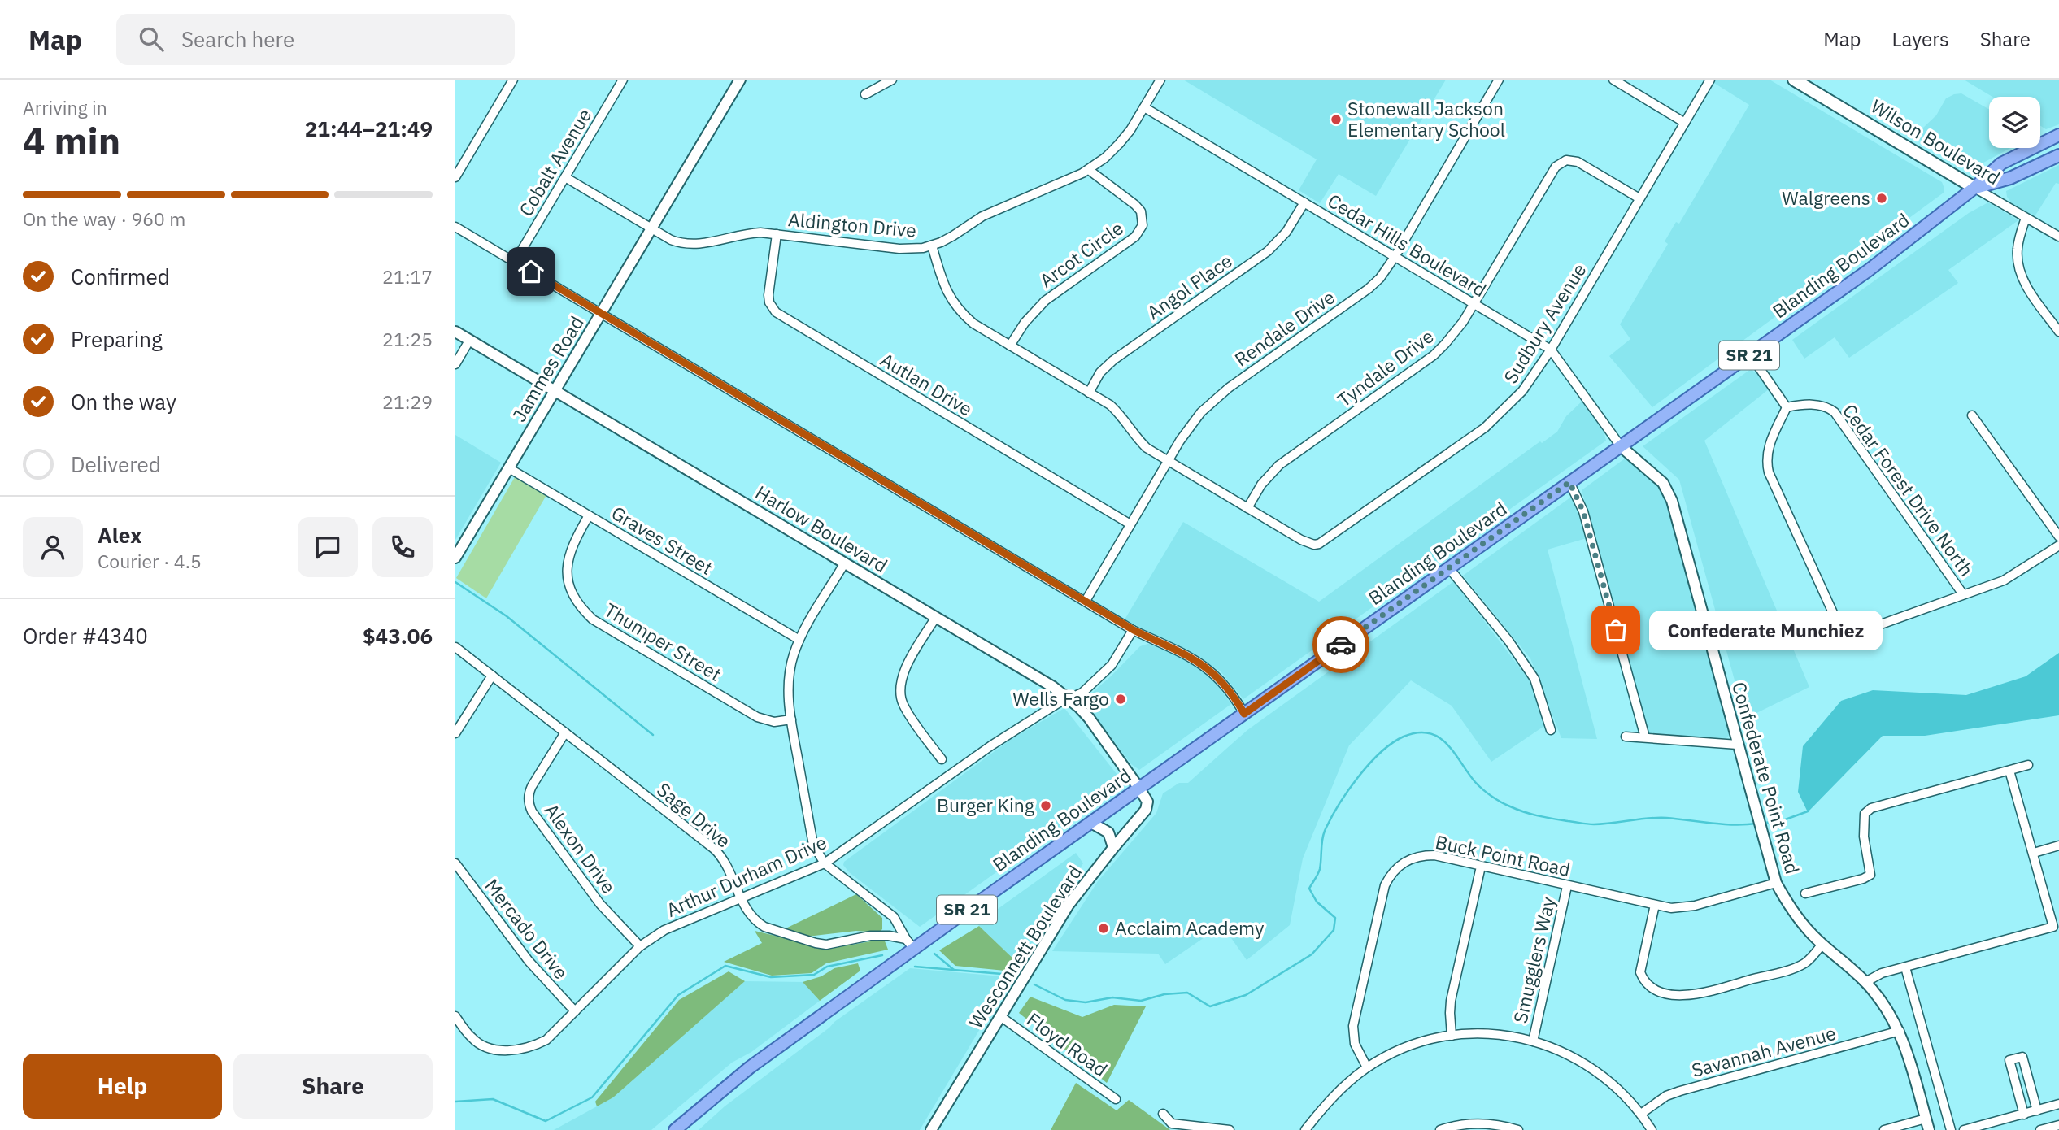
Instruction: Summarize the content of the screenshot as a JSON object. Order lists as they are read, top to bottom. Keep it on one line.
{"streets":{"main road":["Wilson Boulevard","Blanding Boulevard","SR 21"],"street":["Cobalt Avenue","Aldington Drive","Cedar Hills Boulevard","Arcot Circle","Angol Place","Sudbury Avenue","Rendale Drive","Tyndale Drive","Jammes Road","Autlan Drive","Cedar Forest Drive North","Harlow Boulevard","Graves Street","Thumper Street","Confederate Point Road","Sage Drive","Alexon Drive","Buck Point Road","Arthur Durham Drive","Mercado Drive","Wesconnett Boulevard","Smugglers Way","Floyd Road","Savannah Avenue"]},"crossings":[["Wilson Boulevard","Blanding Boulevard"],["Cobalt Avenue","Aldington Drive"],["Aldington Drive","Cedar Hills Boulevard"],["Aldington Drive","Arcot Circle"],["Aldington Drive","Jammes Road"],["Aldington Drive","Autlan Drive"],["Cedar Hills Boulevard","Blanding Boulevard"],["Cedar Hills Boulevard","Angol Place"],["Cedar Hills Boulevard","Sudbury Avenue"],["Cedar Hills Boulevard","Rendale Drive"],["Cedar Hills Boulevard","Tyndale Drive"],["Cedar Hills Boulevard","Confederate Point Road"],["Blanding Boulevard","Harlow Boulevard"],["Blanding Boulevard","Confederate Point Road"],["Blanding Boulevard","Wesconnett Boulevard"],["Sudbury Avenue","Tyndale Drive"],["Rendale Drive","Autlan Drive"],["Jammes Road","Harlow Boulevard"],["Jammes Road","Graves Street"],["Harlow Boulevard","Arthur Durham Drive"],["Harlow Boulevard","Wesconnett Boulevard"],["Graves Street","Thumper Street"],["Confederate Point Road","Buck Point Road"],["Confederate Point Road","Savannah Avenue"],["Sage Drive","Alexon Drive"],["Sage Drive","Arthur Durham Drive"],["Alexon Drive","Arthur Durham Drive"],["Buck Point Road","Smugglers Way"],["Arthur Durham Drive","Mercado Drive"],["Wesconnett Boulevard","Floyd Road"]],"places":["Stonewall Jackson Elementary School","Walgreens","Confederate Munchiez","Wells Fargo","Burger King","Acclaim Academy"],"page":{"header":"Map","search":"Search here","nav":["Map","Layers","Share"],"heading":["4 min","Arriving in","21:44–21:49"],"panel":["Alex","Courier · 4.5","Order #4340","$43.06"],"bar":"On the way · 960 m","list":[["Confirmed","21:17"],["Preparing","21:25"],["On the way","21:29"],"Delivered"],"bubble":"Confederate Munchiez","buttons":["Help","Share"]}}
